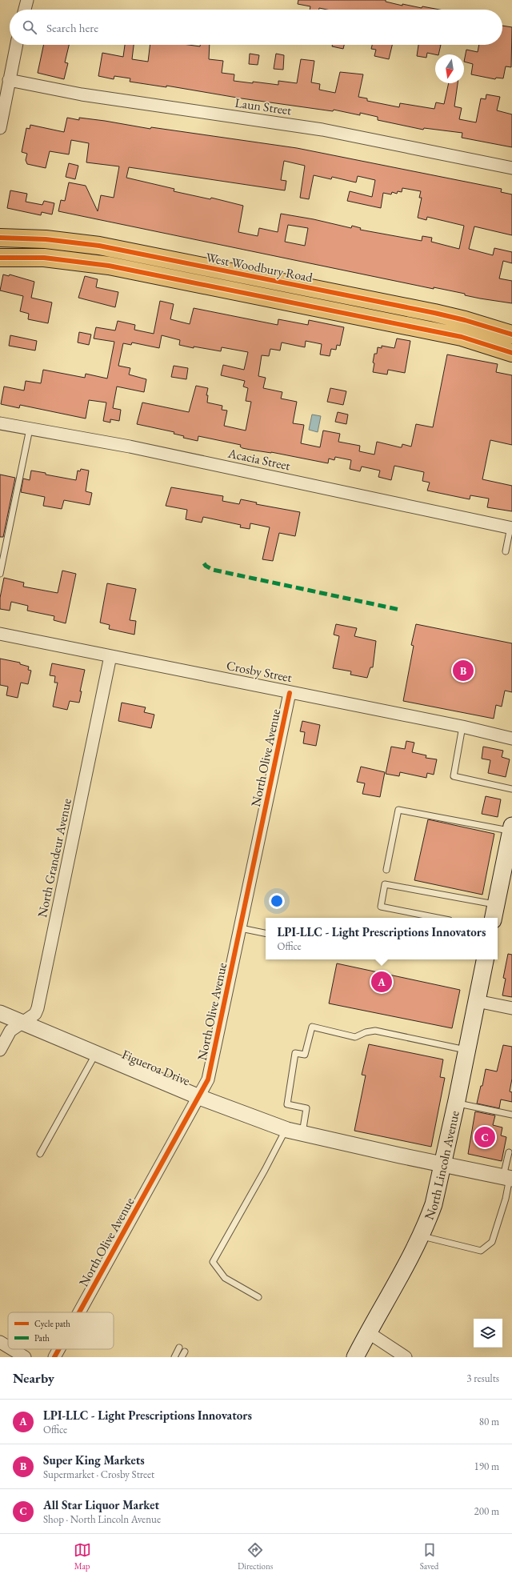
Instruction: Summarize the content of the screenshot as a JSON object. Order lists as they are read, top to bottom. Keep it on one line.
{"streets":{"main road":["West Woodbury Road","North Lincoln Avenue"],"street":["Laun Street","Acacia Street","Crosby Street","North Olive Avenue","North Grandeur Avenue","Figueroa Drive"]},"crossings":[["Crosby Street","North Olive Avenue"],["Crosby Street","North Grandeur Avenue"],["North Olive Avenue","Figueroa Drive"],["North Grandeur Avenue","Figueroa Drive"],["Figueroa Drive","North Lincoln Avenue"]],"legend":["Cycle path","Path"],"north":"bottom","page":{"search":"Search here","pins":["B","A","C"],"popup":["LPI-LLC - Light Prescriptions Innovators","Office"],"heading":["Nearby","3 results"],"list":[{"mark":"A","name":"LPI-LLC - Light Prescriptions Innovators","note":"Office","value":"80 m"},{"mark":"B","name":"Super King Markets","note":"Supermarket · Crosby Street","value":"190 m"},{"mark":"C","name":"All Star Liquor Market","note":"Shop · North Lincoln Avenue","value":"200 m"}],"nav":["Map","Directions","Saved"]}}
